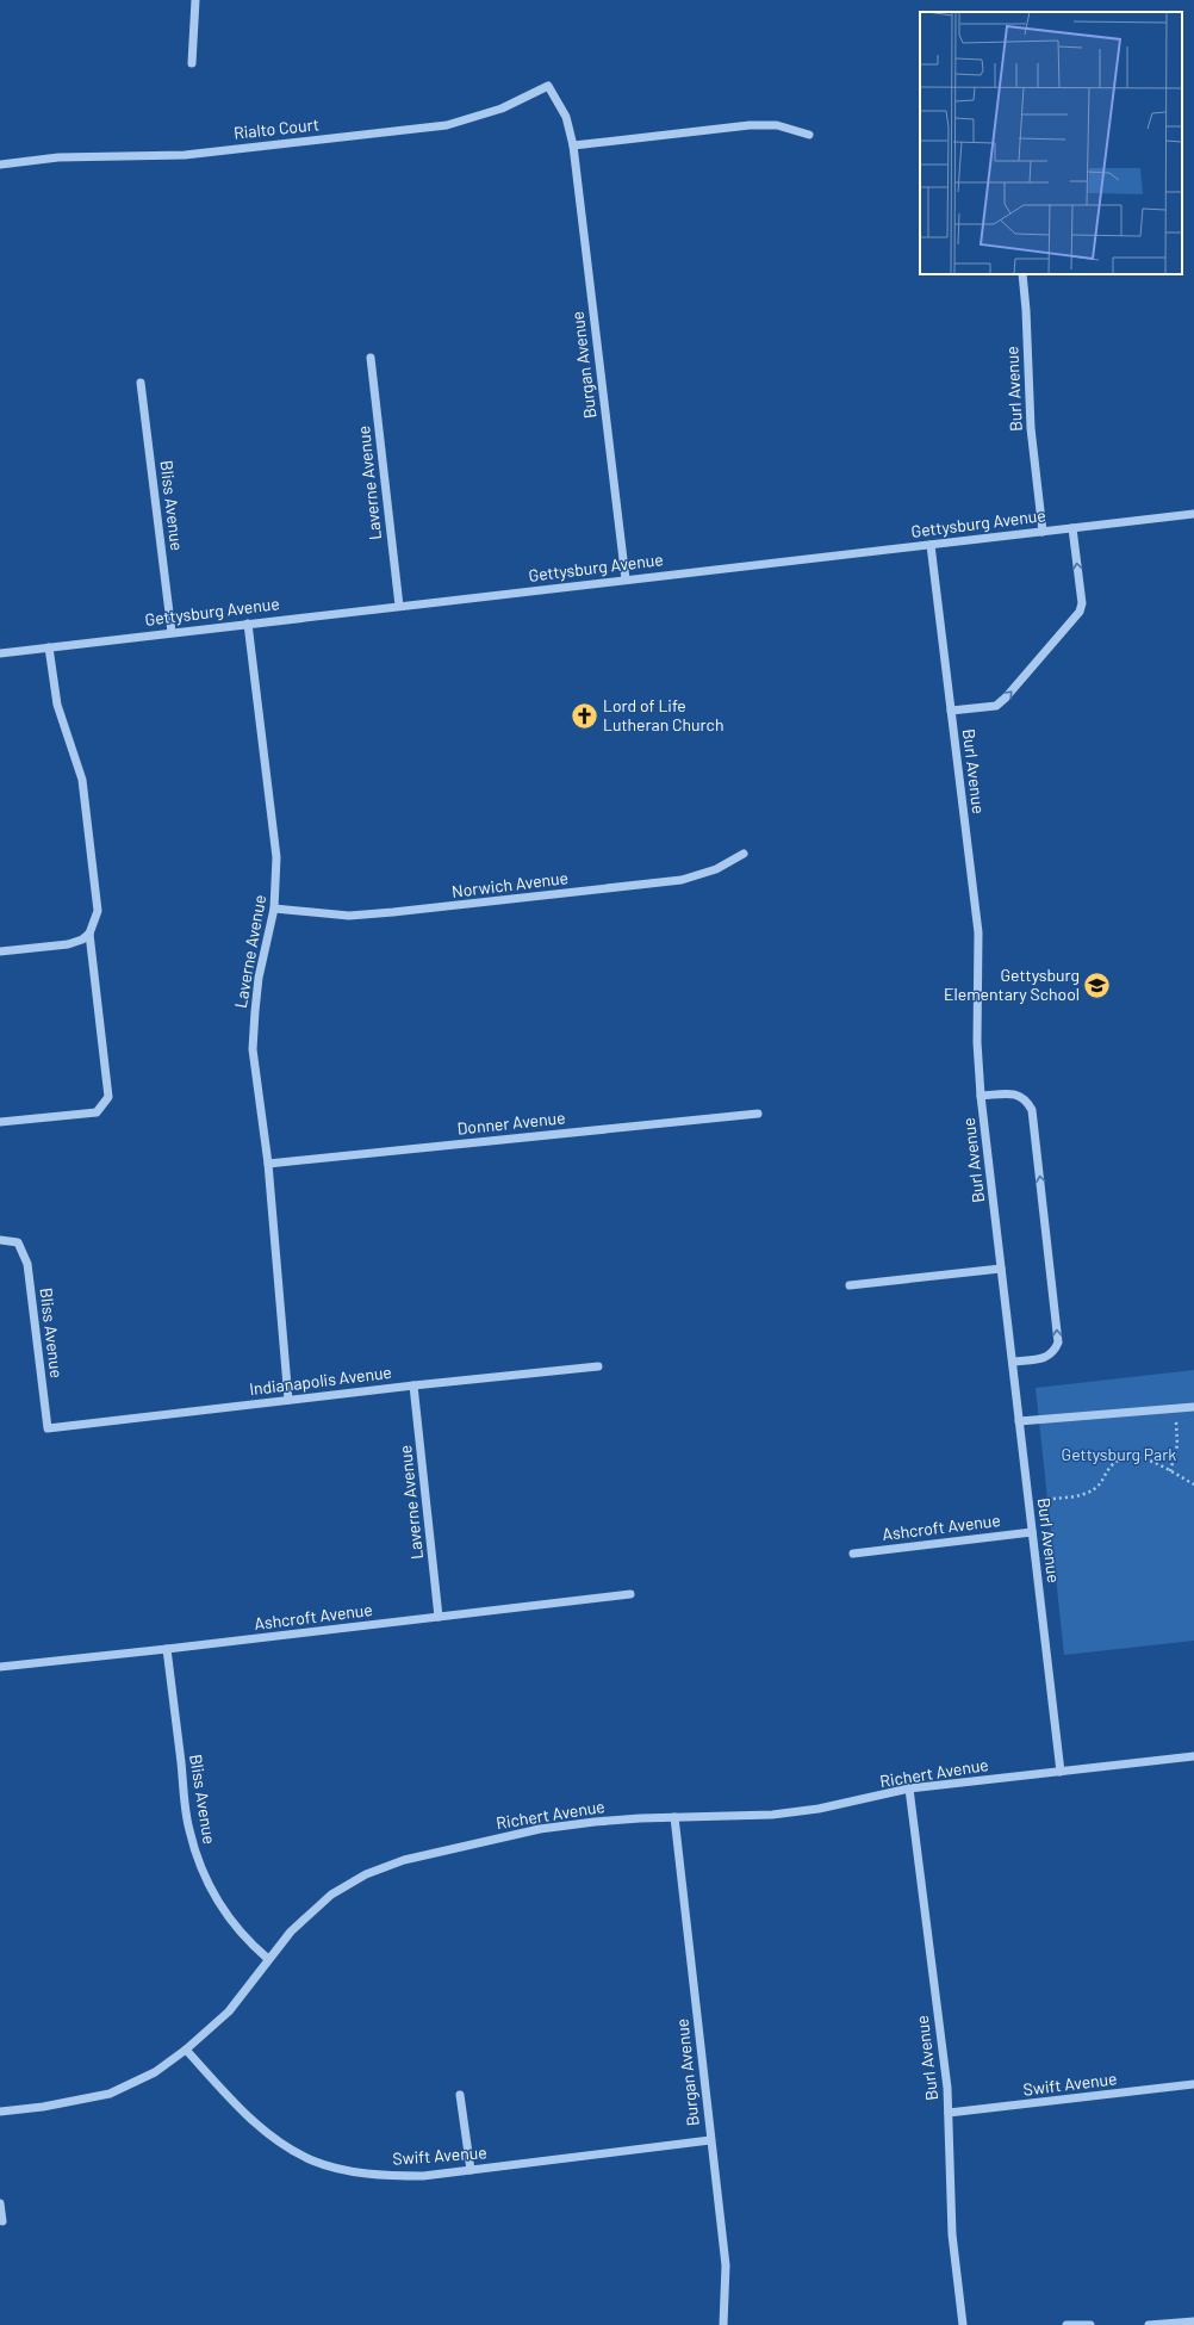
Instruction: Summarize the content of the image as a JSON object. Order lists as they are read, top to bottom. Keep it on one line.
{"streets":{"street":["Rialto Court","Burgan Avenue","Burl Avenue","Laverne Avenue","Bliss Avenue","Gettysburg Avenue","Norwich Avenue","Donner Avenue","Indianapolis Avenue","Ashcroft Avenue","Richert Avenue","Swift Avenue"]},"crossings":[["Rialto Court","Burgan Avenue"],["Burgan Avenue","Gettysburg Avenue"],["Burgan Avenue","Richert Avenue"],["Burgan Avenue","Swift Avenue"],["Burl Avenue","Gettysburg Avenue"],["Burl Avenue","Ashcroft Avenue"],["Burl Avenue","Richert Avenue"],["Burl Avenue","Swift Avenue"],["Laverne Avenue","Gettysburg Avenue"],["Laverne Avenue","Norwich Avenue"],["Laverne Avenue","Donner Avenue"],["Laverne Avenue","Indianapolis Avenue"],["Laverne Avenue","Ashcroft Avenue"],["Bliss Avenue","Gettysburg Avenue"],["Bliss Avenue","Indianapolis Avenue"],["Bliss Avenue","Ashcroft Avenue"],["Bliss Avenue","Richert Avenue"],["Richert Avenue","Swift Avenue"]],"parks":["Gettysburg Park"],"places":{"church":["Lord of Life Lutheran Church"],"school or university":["Gettysburg Elementary School"]}}
